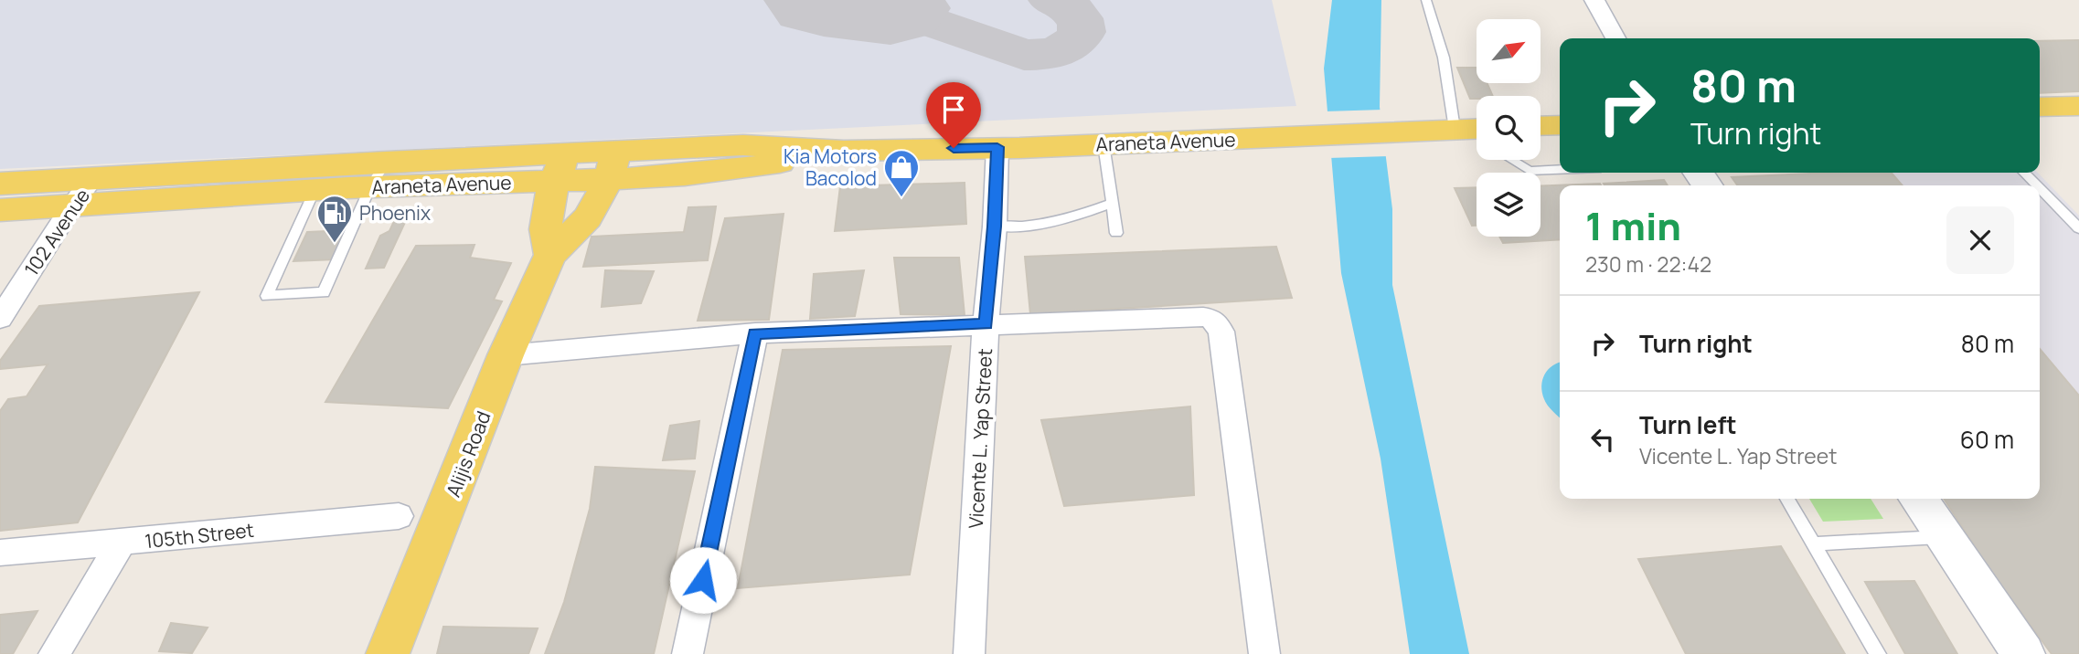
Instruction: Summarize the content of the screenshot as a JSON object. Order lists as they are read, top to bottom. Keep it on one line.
{"streets":{"main road":["Araneta Avenue","Alijis Road"],"street":["102 Avenue","Vicente L. Yap Street","105th Street"]},"crossings":[["Araneta Avenue","102 Avenue"],["Araneta Avenue","Vicente L. Yap Street"],["Araneta Avenue","Alijis Road"]],"places":{"shop":["Kia Motors Bacolod"],"fuel station":["Phoenix"]},"north":"top right","page":{"turn":["80 m","Turn right"],"heading":["1 min","230 m · 22:42"],"list":[{"name":"Turn right","value":"80 m"},{"name":"Turn left","note":"Vicente L. Yap Street","value":"60 m"}]}}
